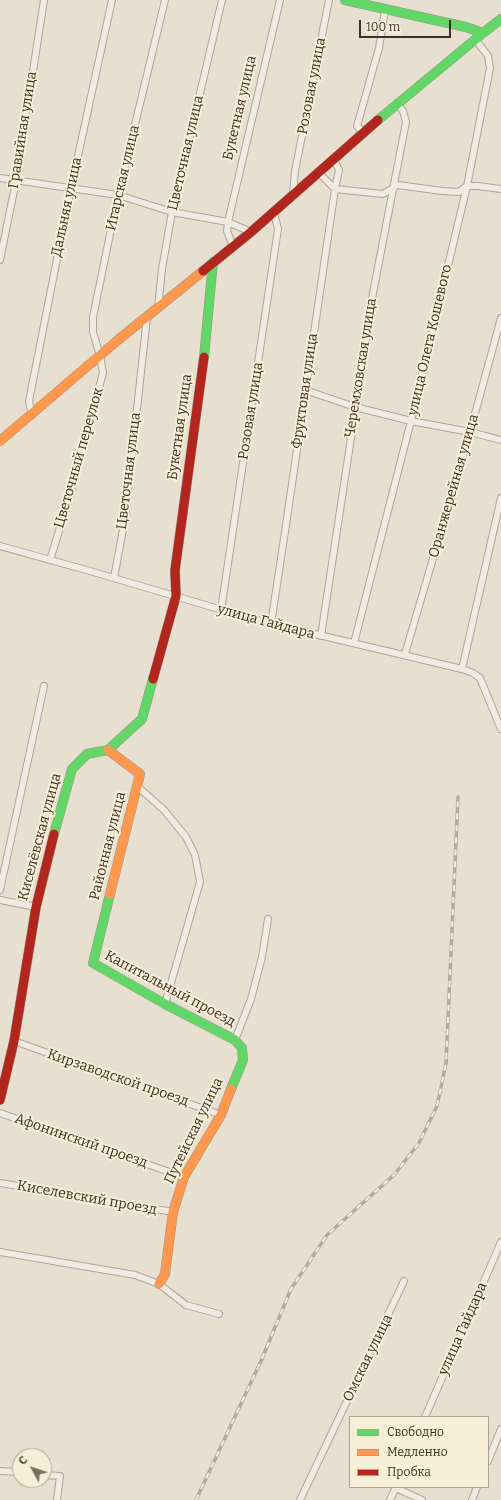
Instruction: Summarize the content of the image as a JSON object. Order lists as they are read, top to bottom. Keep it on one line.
{"streets":{"street":["Розовая улица","Букетная улица","Гравийная улица","Цветочная улица","Игарская улица","Дальняя улица","улица Олега Кошевого","Черемховская улица","Фруктовая улица","Цветочный переулок","Оранжерейная улица","улица Гайдара","Киселёвская улица","Районная улица","Капитальный проезд","Кирзаводской проезд","Путейская улица","Афонинский проезд","Киселевский проезд","Омская улица"]},"crossings":[["Розовая улица","улица Гайдара"],["Букетная улица","улица Гайдара"],["Цветочная улица","улица Гайдара"],["Игарская улица","Цветочный переулок"],["улица Олега Кошевого","улица Гайдара"],["Черемховская улица","улица Гайдара"],["Фруктовая улица","улица Гайдара"],["Цветочный переулок","улица Гайдара"],["Оранжерейная улица","улица Гайдара"],["Киселёвская улица","Районная улица"],["Киселёвская улица","Кирзаводской проезд"],["Районная улица","Капитальный проезд"],["Капитальный проезд","Путейская улица"],["Кирзаводской проезд","Путейская улица"],["Путейская улица","Афонинский проезд"],["Путейская улица","Киселевский проезд"]],"legend":["Свободно","Медленно","Пробка"],"scale_bar":"100 m","north":"top left"}
